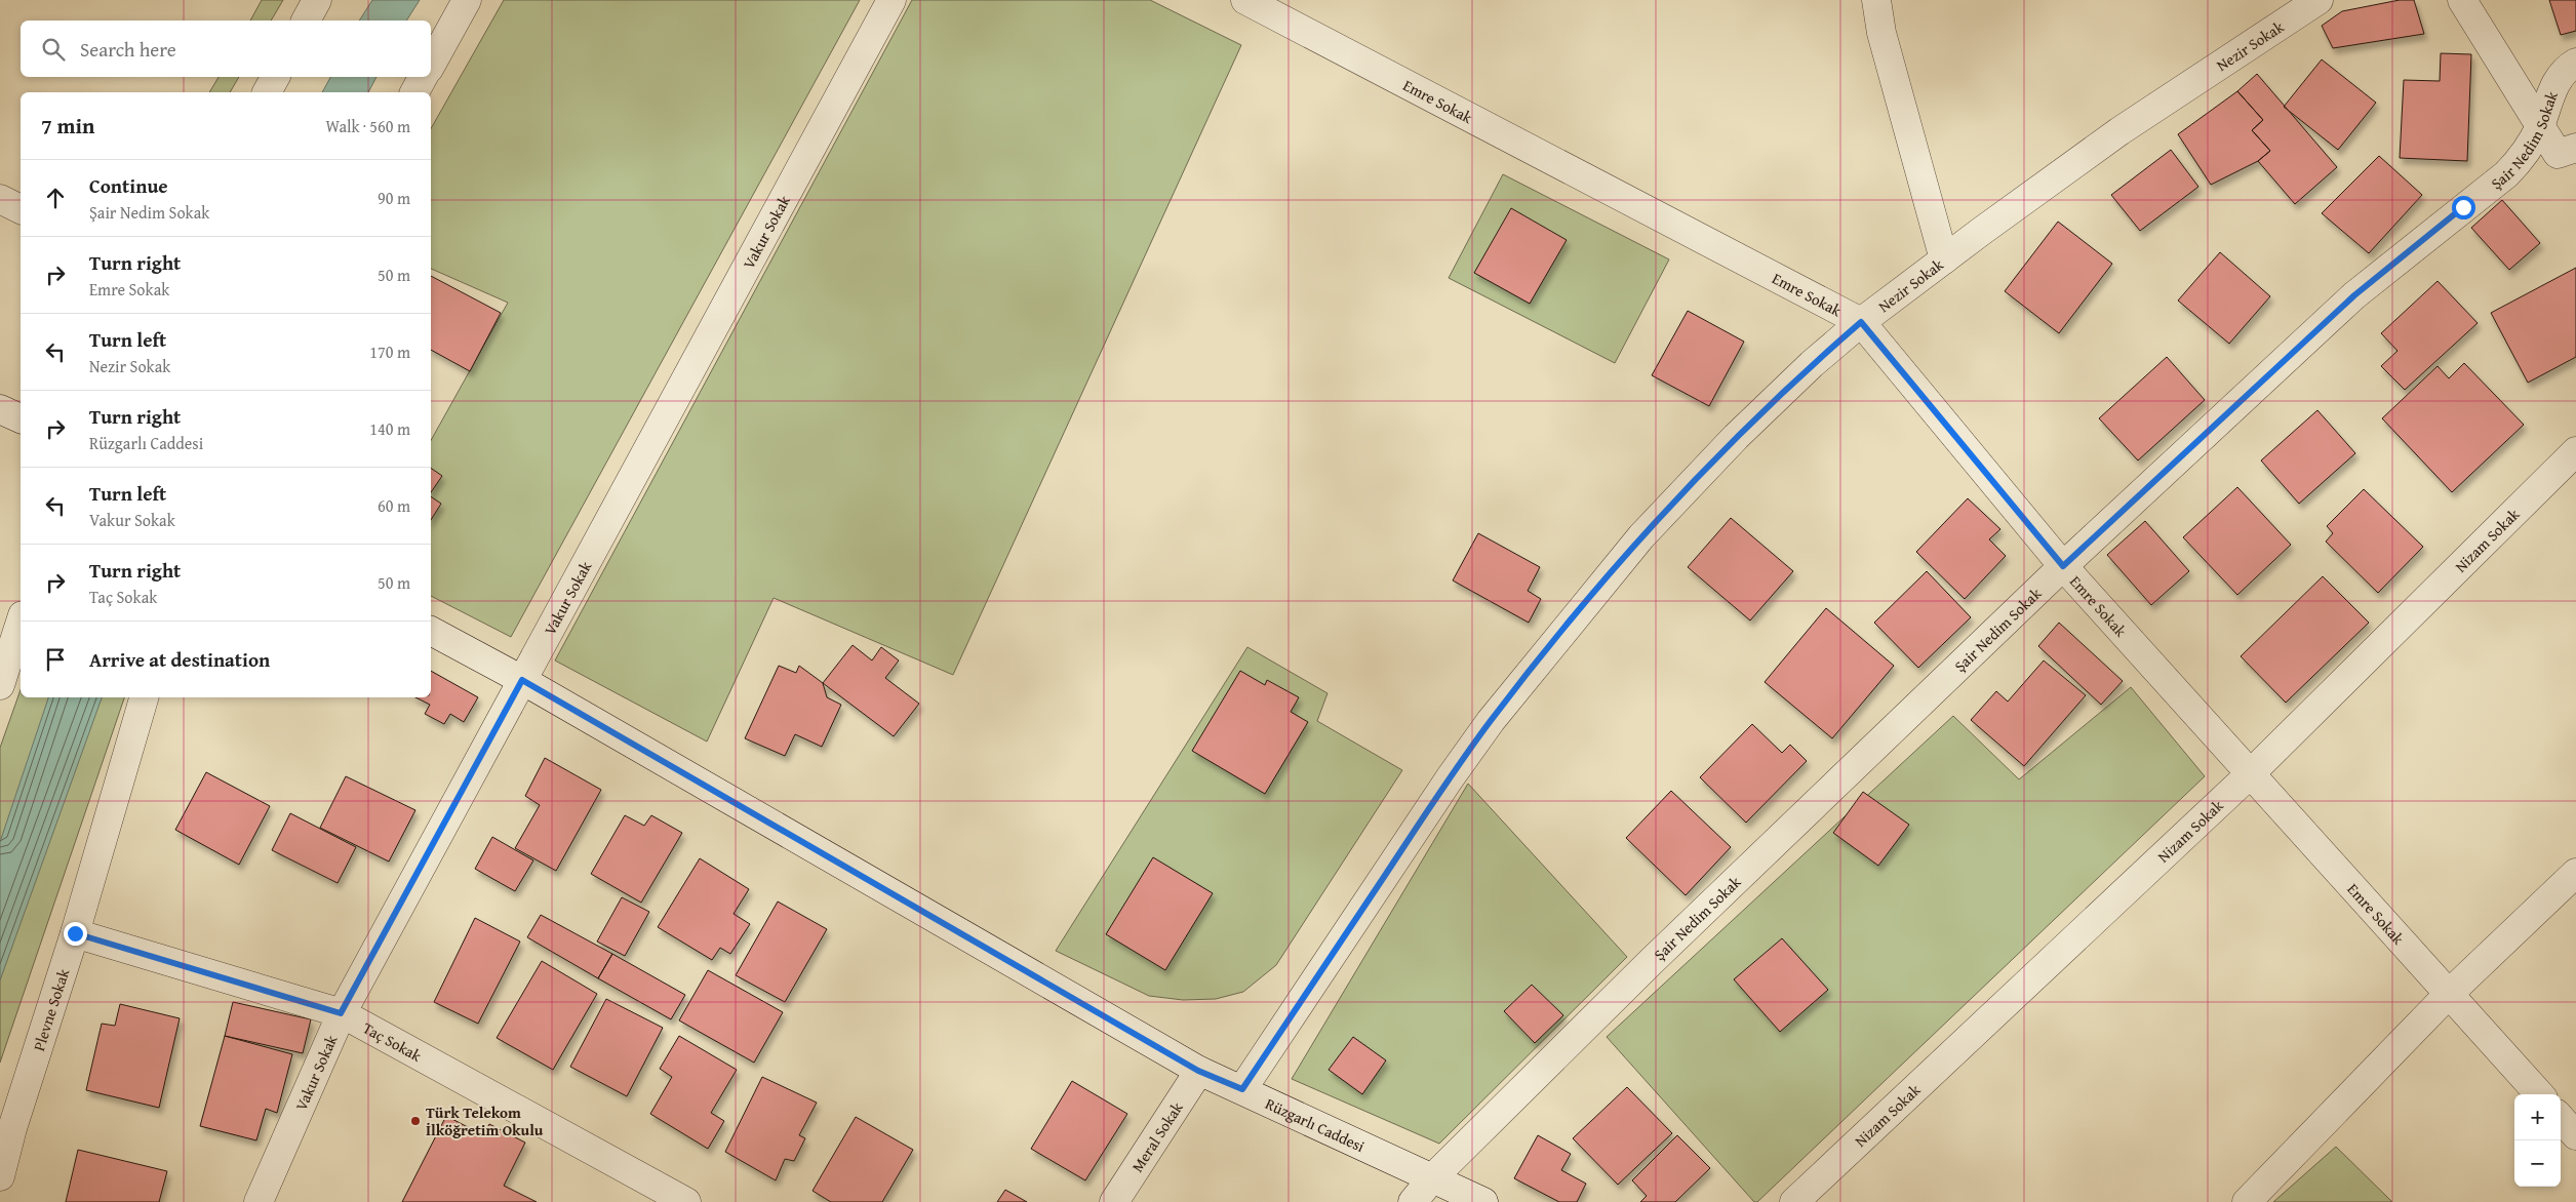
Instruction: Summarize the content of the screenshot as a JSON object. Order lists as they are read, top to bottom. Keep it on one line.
{"streets":{"street":["Nezir Sokak","Emre Sokak","Şair Nedim Sokak","Vakur Sokak","Nizam Sokak","Plevne Sokak","Taç Sokak","Rüzgarlı Caddesi","Meral Sokak"]},"crossings":[["Nezir Sokak","Emre Sokak"],["Nezir Sokak","Rüzgarlı Caddesi"],["Emre Sokak","Şair Nedim Sokak"],["Emre Sokak","Nizam Sokak"],["Şair Nedim Sokak","Rüzgarlı Caddesi"],["Vakur Sokak","Taç Sokak"],["Vakur Sokak","Rüzgarlı Caddesi"],["Plevne Sokak","Taç Sokak"],["Rüzgarlı Caddesi","Meral Sokak"]],"places":["Türk Telekom İlköğretim Okulu"],"page":{"search":"Search here","heading":["7 min","Walk · 560 m"],"list":[["Continue","Şair Nedim Sokak","90 m"],["Turn right","Emre Sokak","50 m"],["Turn left","Nezir Sokak","170 m"],["Turn right","Rüzgarlı Caddesi","140 m"],["Turn left","Vakur Sokak","60 m"],["Turn right","Taç Sokak","50 m"],"Arrive at destination"],"map_buttons":["+","−"]}}
